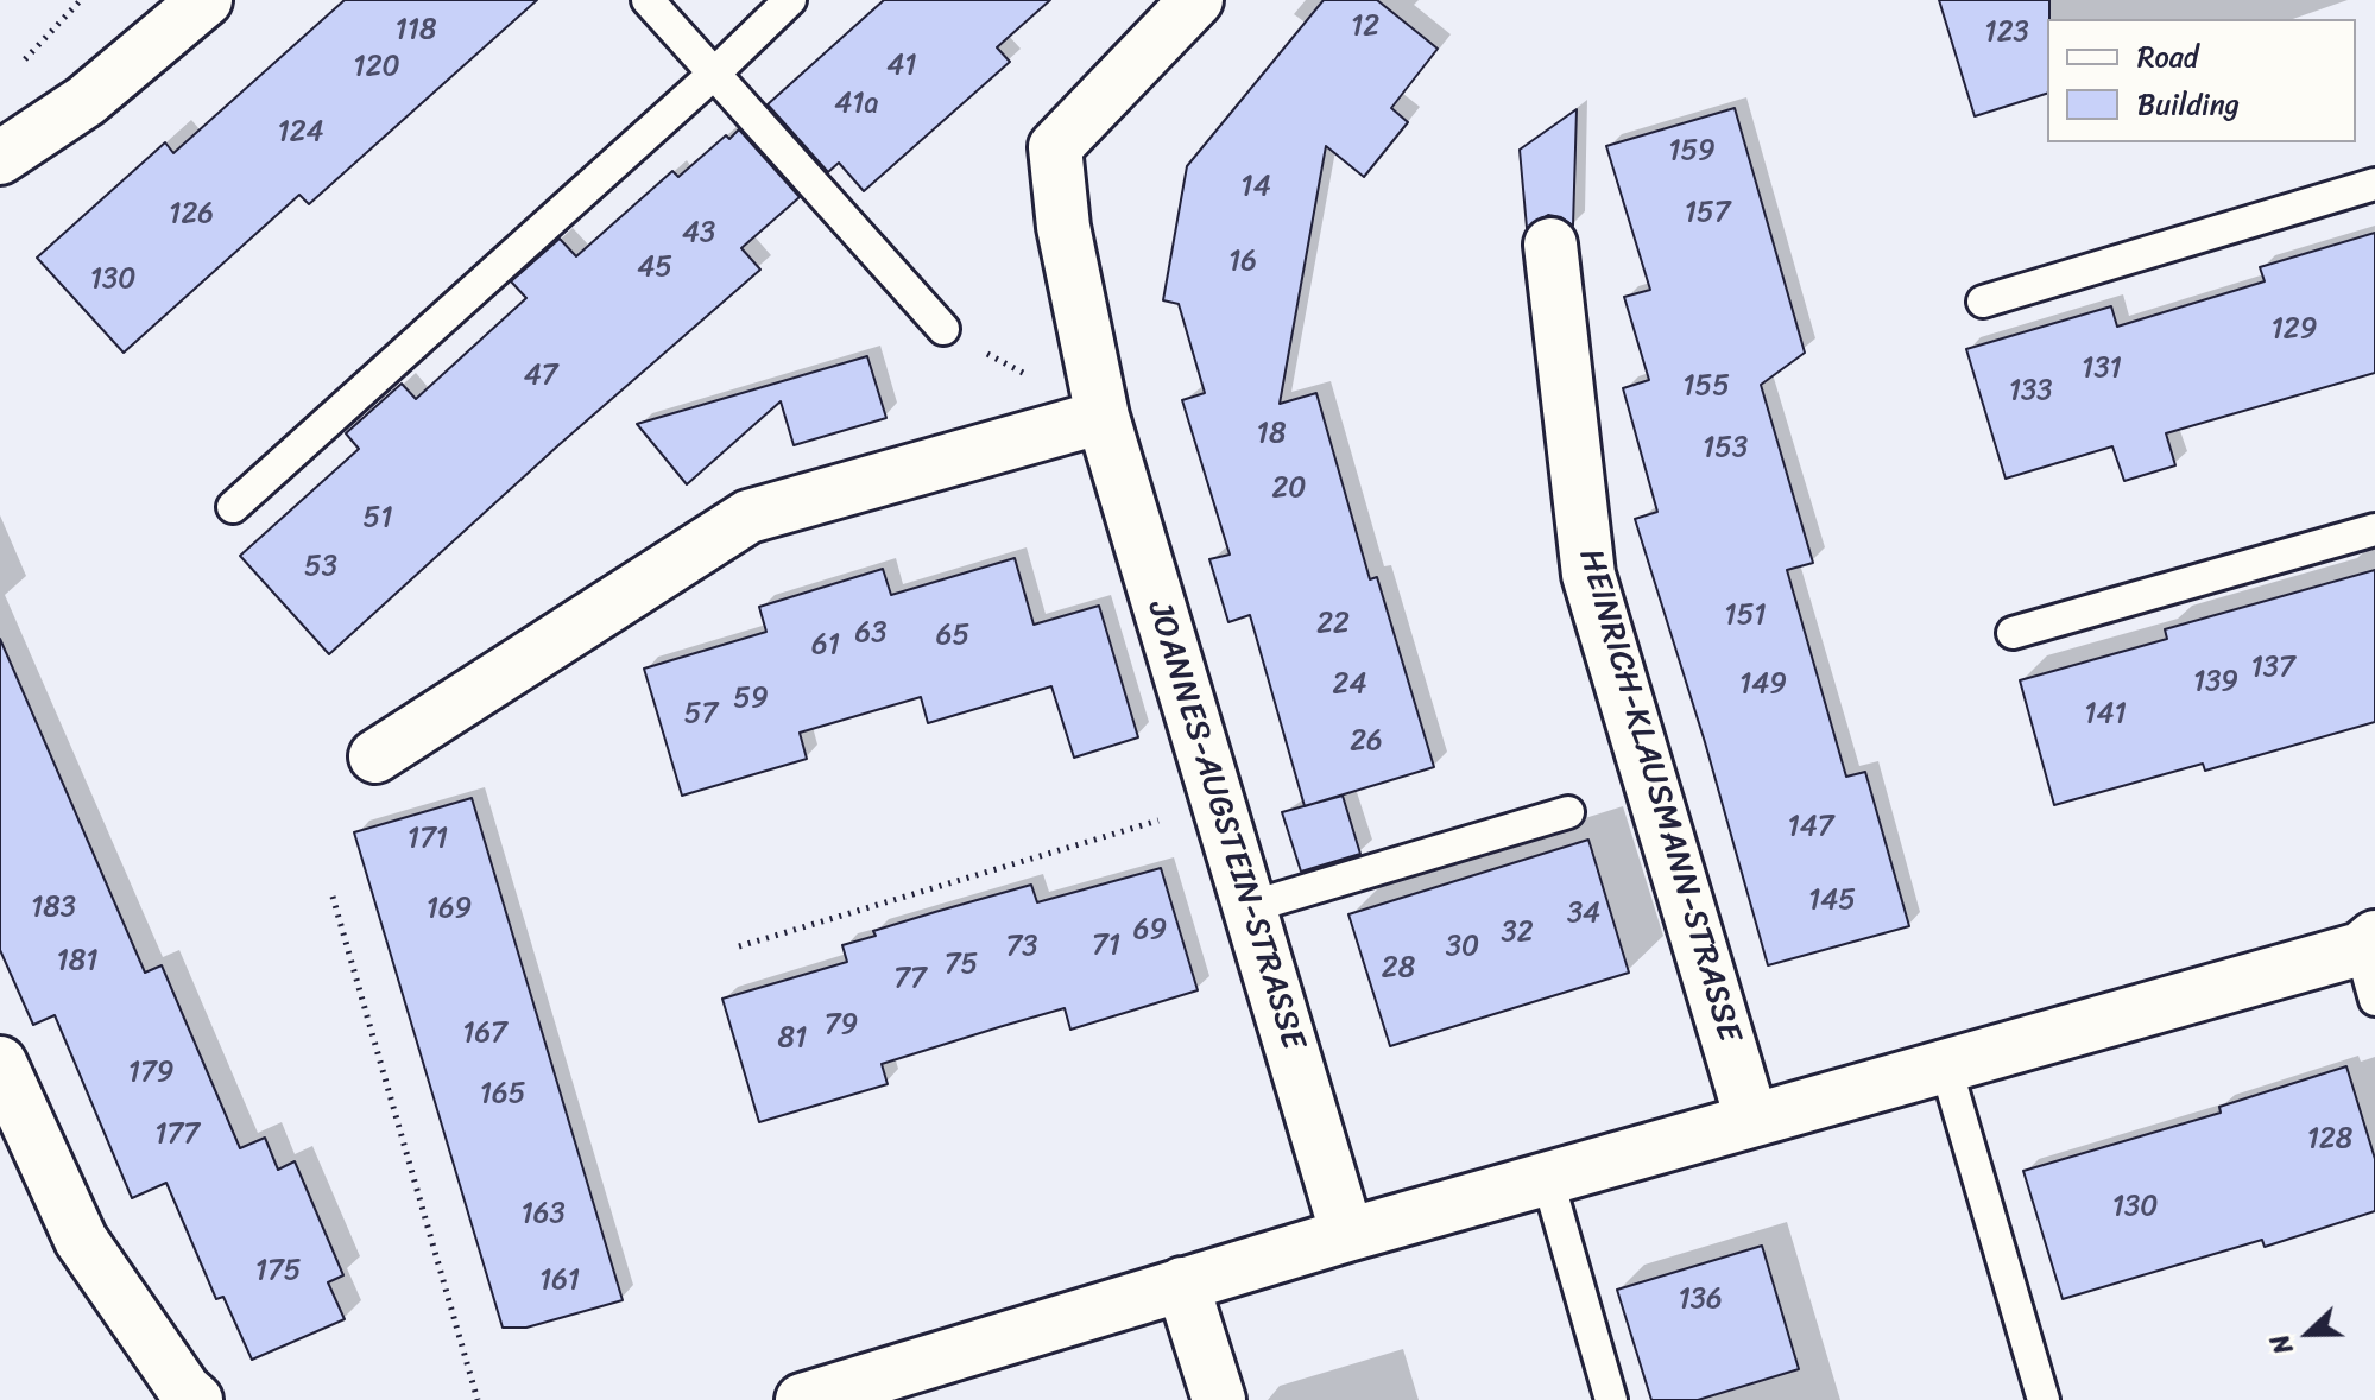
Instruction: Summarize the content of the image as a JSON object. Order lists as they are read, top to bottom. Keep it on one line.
{"streets":{"street":["HEINRICH-KLAUSMANN-STRASSE","JOANNES-AUGSTEIN-STRASSE"]},"house_numbers":["12","118","123","41","120","41a","124","159","14","157","126","43","16","45","130","129","131","47","155","133","18","153","20","51","53","151","22","63","65","61","137","139","24","149","59","57","141","26","147","171","145","183","169","34","69","32","71","73","30","181","75","28","77","79","167","81","179","165","177","128","130","163","175","161","136"],"legend":["Road","Building"],"north":"left"}
